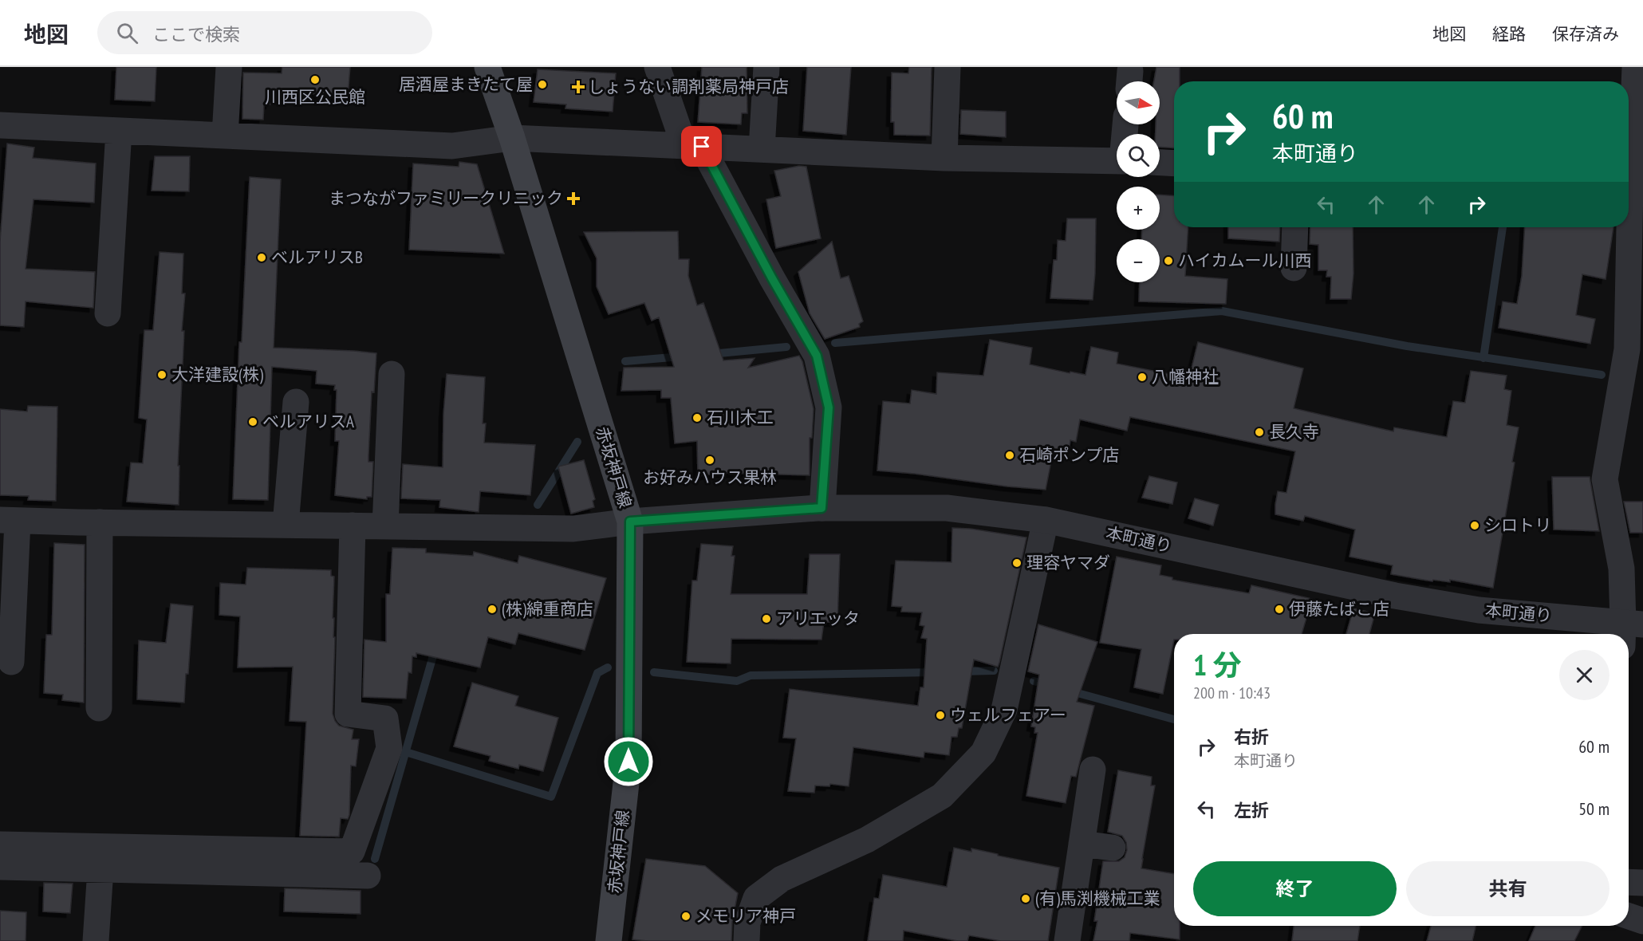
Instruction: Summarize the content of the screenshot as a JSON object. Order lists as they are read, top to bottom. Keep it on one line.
{"streets":{"main road":["赤坂神戸線"],"street":["本町通り"]},"crossings":[["赤坂神戸線","本町通り"]],"places":{"other":["川西区公民館","居酒屋まきたて屋","ベルアリスB","ハイカムール川西","大洋建設(株)","八幡神社","石川木工","ベルアリスA","長久寺","石崎ポンプ店","お好みハウス果林","シロトリ","理容ヤマダ","(株)綿重商店","伊藤たばこ店","アリエッタ","ウェルフェアー","(有)馬渕機械工業","メモリア神戸"],"health":["しょうない調剤薬局神戸店","まつながファミリークリニック"]},"north":"right","page":{"header":"地図","search":"ここで検索","nav":["地図","経路","保存済み"],"map_buttons":["+","−"],"turn":["60 m","本町通り"],"heading":["1 分","200 m · 10:43"],"list":[{"name":"右折","note":"本町通り","value":"60 m"},{"name":"左折","value":"50 m"}],"buttons":["終了","共有"]}}
